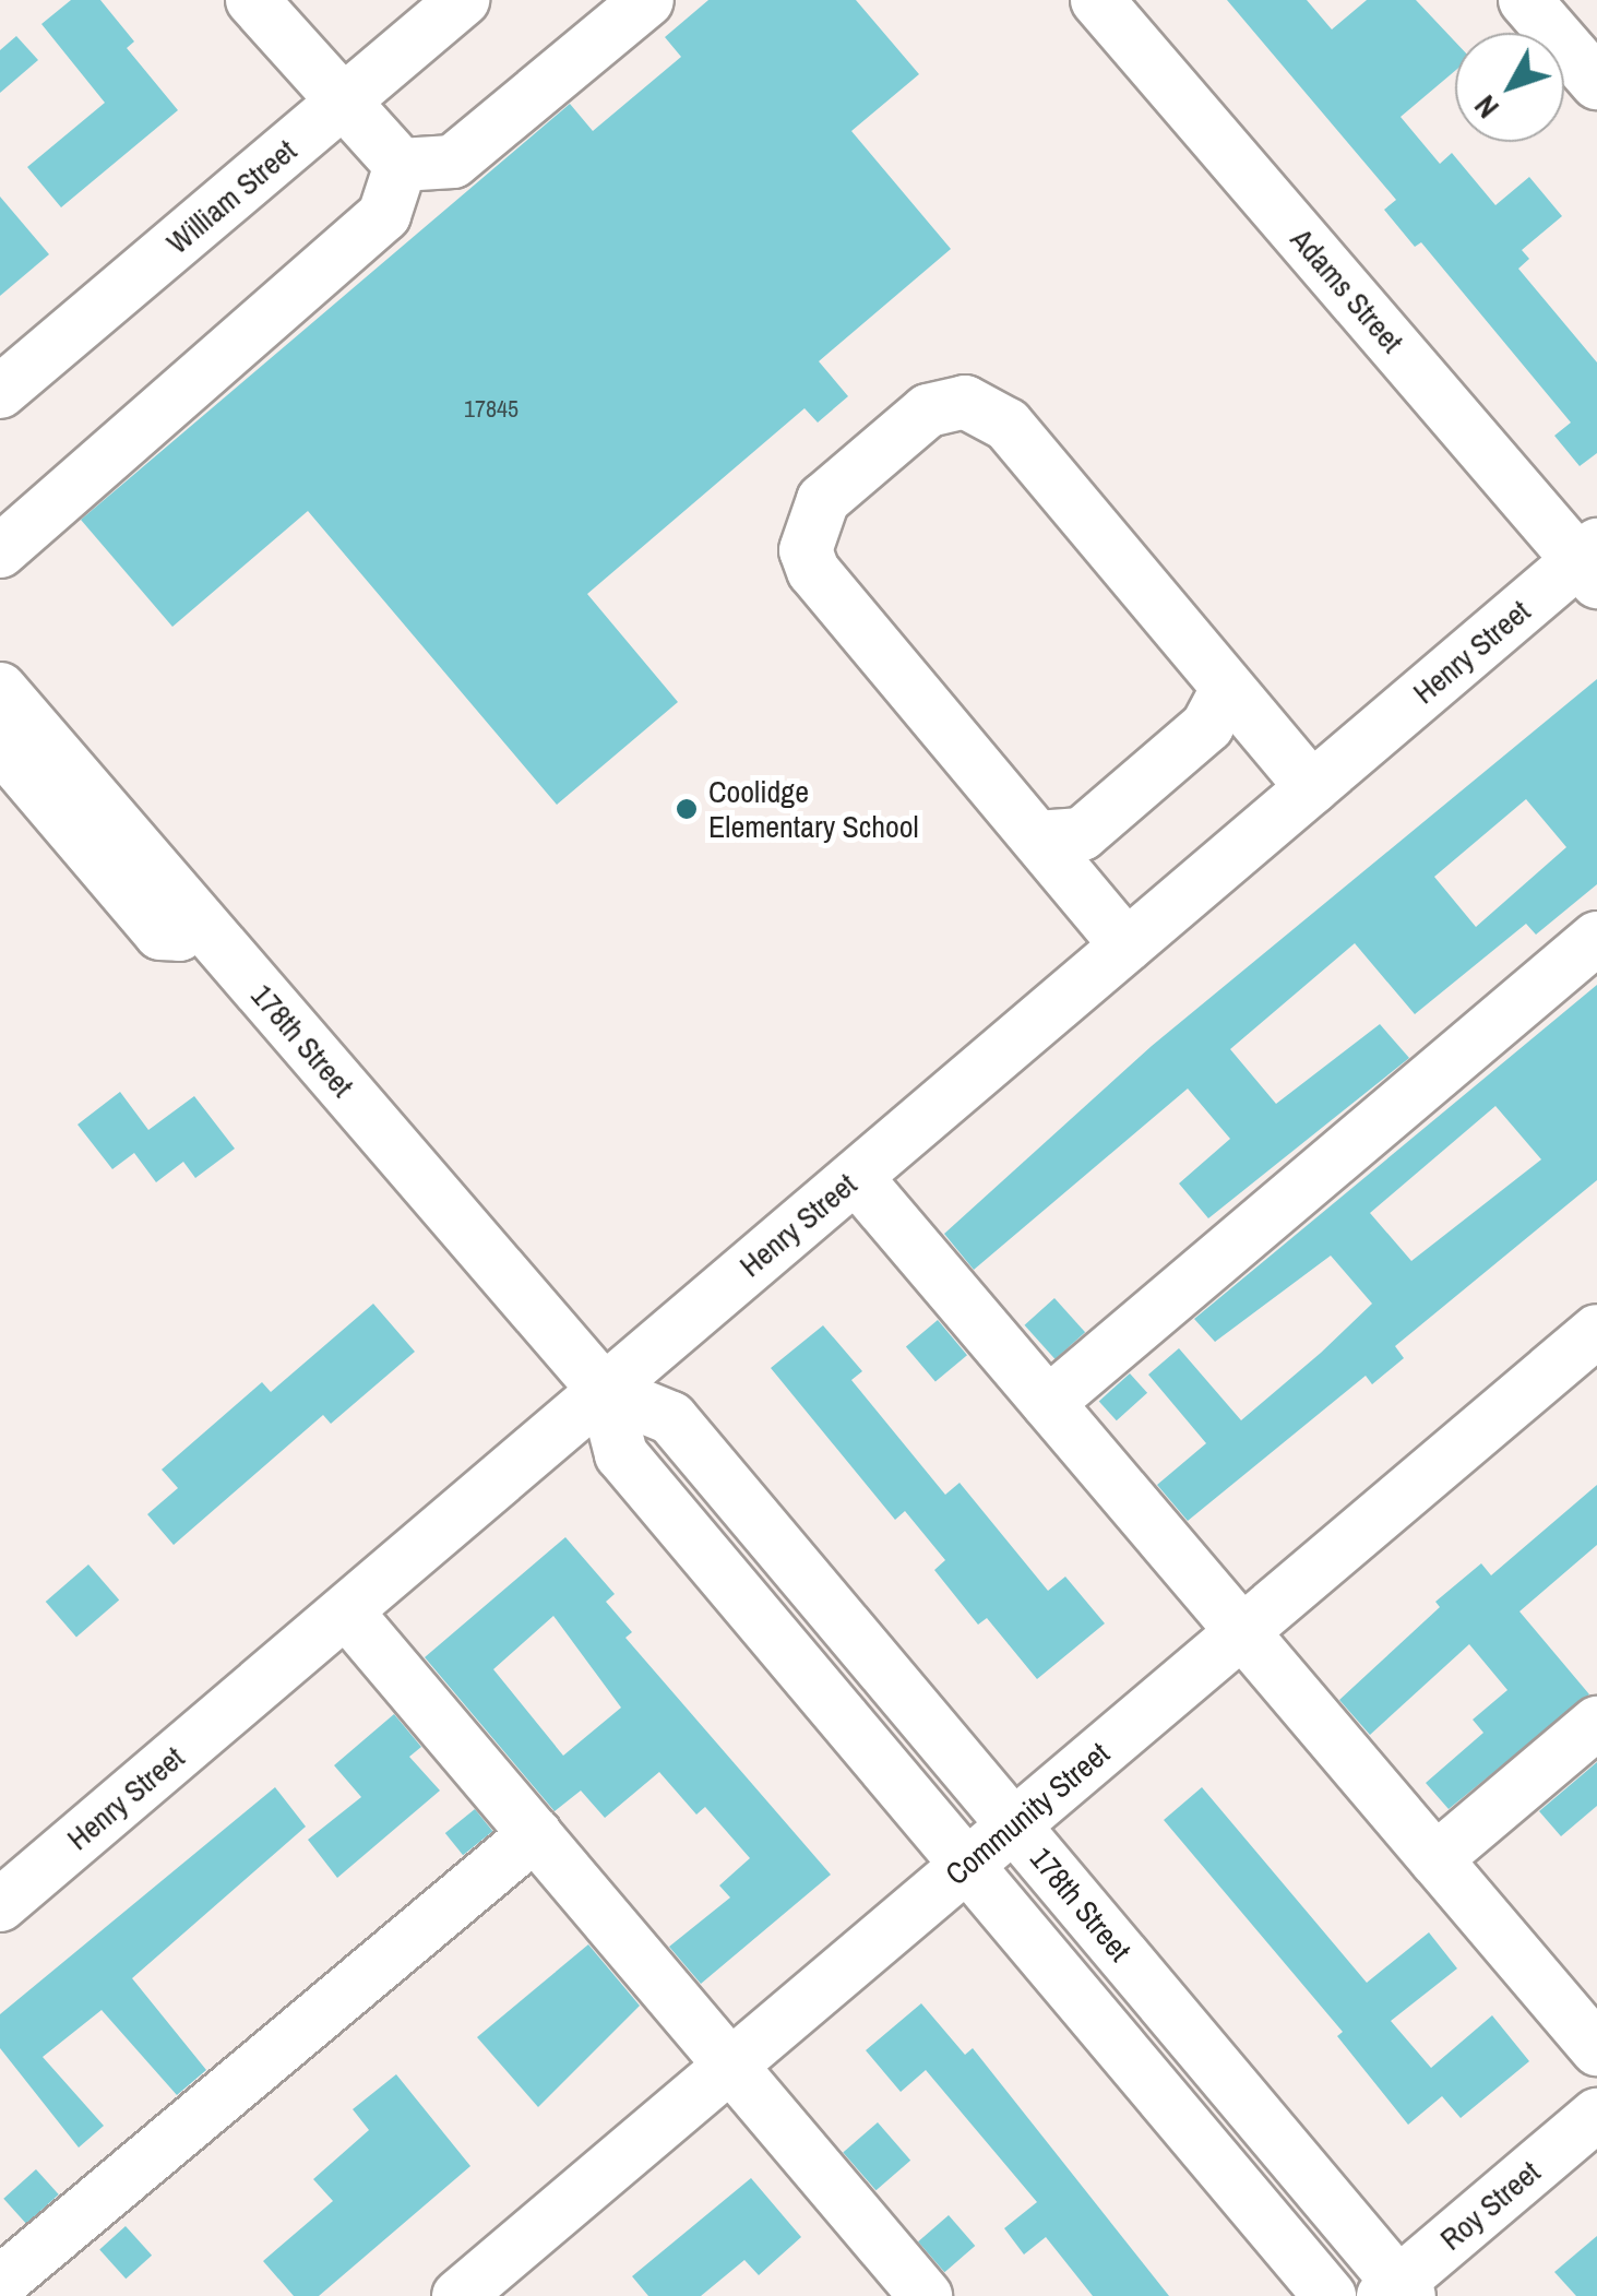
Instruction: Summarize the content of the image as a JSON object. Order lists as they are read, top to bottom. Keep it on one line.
{"streets":{"street":["William Street","Adams Street","Henry Street","178th Street","Community Street","Roy Street"]},"crossings":[["Adams Street","Henry Street"],["Henry Street","178th Street"],["178th Street","Community Street"],["178th Street","Roy Street"]],"places":["Coolidge Elementary School"],"house_numbers":["17845"],"north":"bottom left"}
